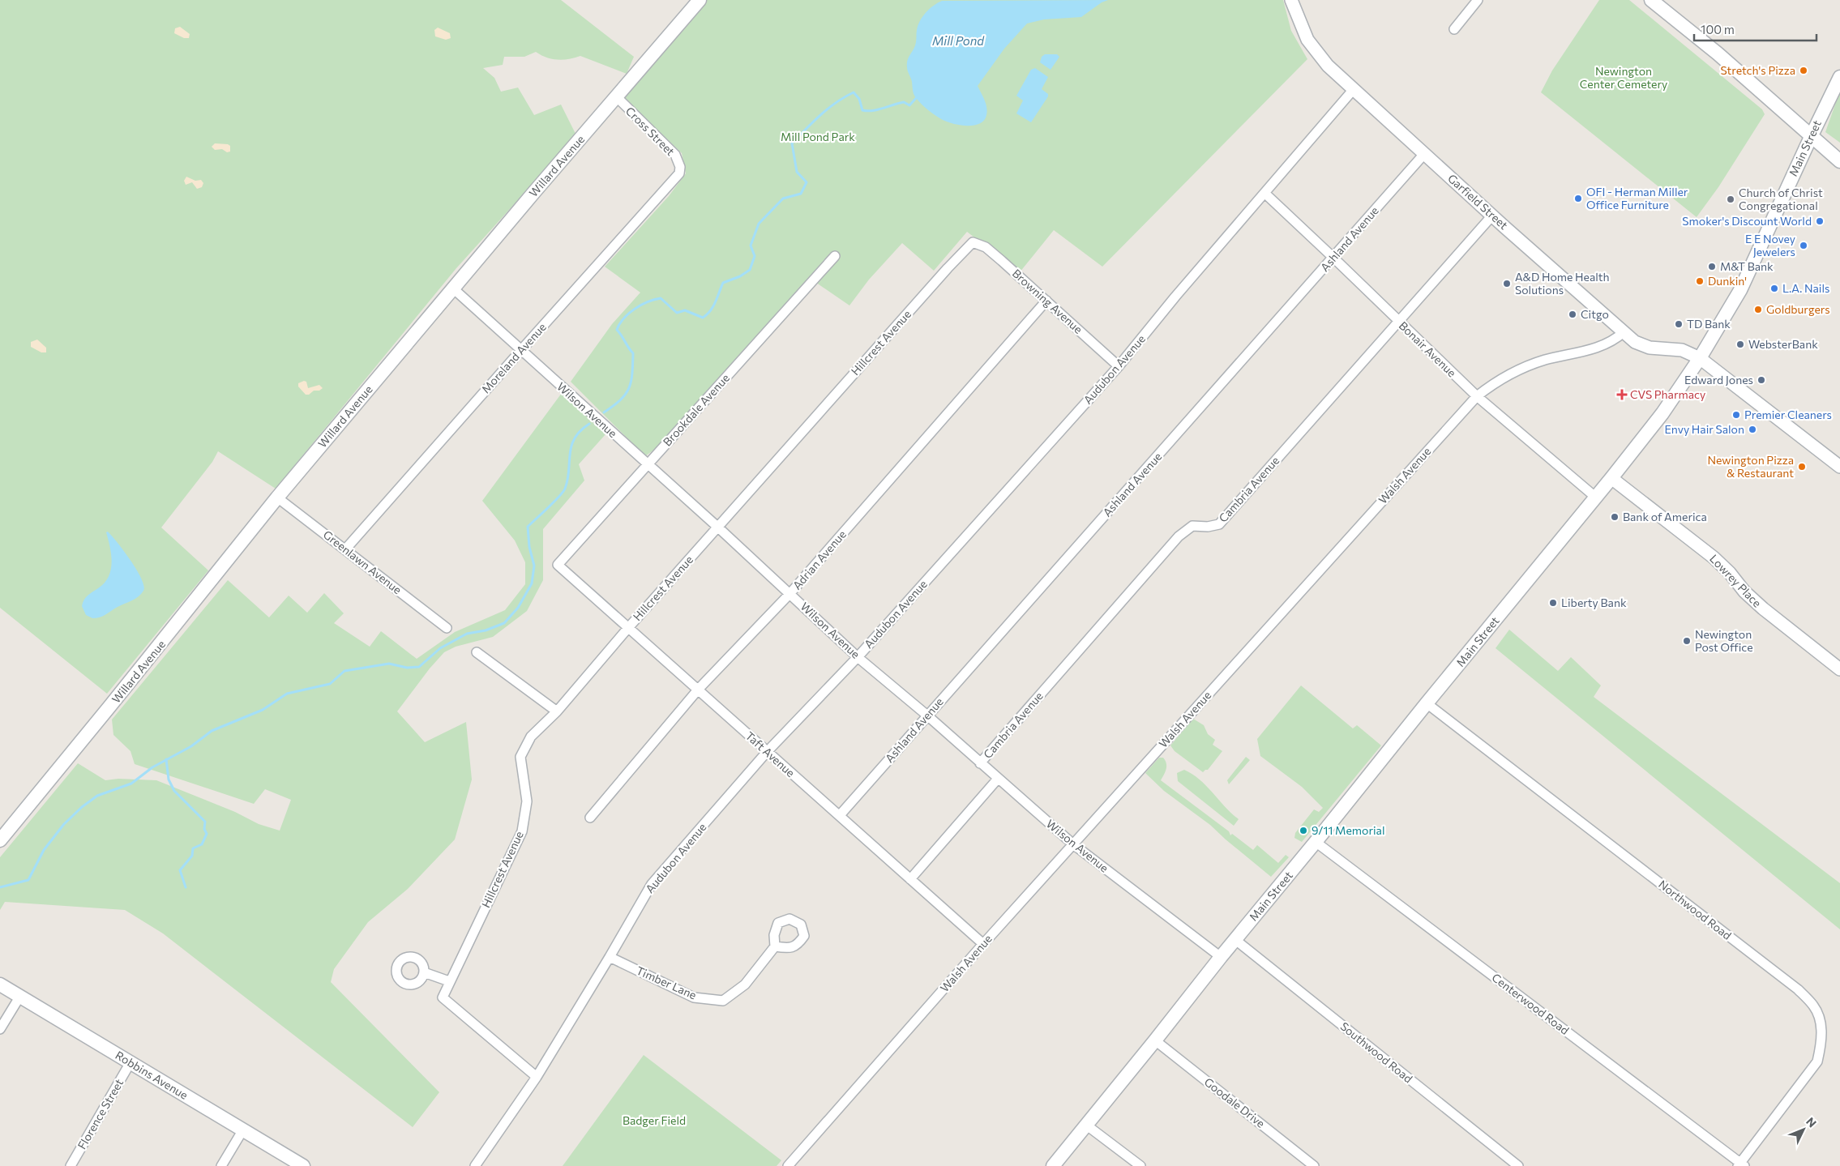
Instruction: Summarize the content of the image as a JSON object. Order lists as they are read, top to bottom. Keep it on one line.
{"streets":{"main road":["Main Street","Willard Avenue","Robbins Avenue"],"street":["Cross Street","Garfield Street","Ashland Avenue","Browning Avenue","Hillcrest Avenue","Bonair Avenue","Moreland Avenue","Audubon Avenue","Wilson Avenue","Brookdale Avenue","Walsh Avenue","Cambria Avenue","Adrian Avenue","Greenlawn Avenue","Lowrey Place","Taft Avenue","Northwood Road","Timber Lane","Centerwood Road","Southwood Road","Goodale Drive","Florence Street"]},"crossings":[["Cross Street","Willard Avenue"],["Cross Street","Moreland Avenue"],["Main Street","Garfield Street"],["Main Street","Bonair Avenue"],["Main Street","Wilson Avenue"],["Main Street","Lowrey Place"],["Main Street","Northwood Road"],["Main Street","Centerwood Road"],["Main Street","Southwood Road"],["Main Street","Goodale Drive"],["Willard Avenue","Wilson Avenue"],["Willard Avenue","Greenlawn Avenue"],["Garfield Street","Ashland Avenue"],["Garfield Street","Audubon Avenue"],["Garfield Street","Walsh Avenue"],["Garfield Street","Cambria Avenue"],["Ashland Avenue","Bonair Avenue"],["Ashland Avenue","Wilson Avenue"],["Ashland Avenue","Taft Avenue"],["Browning Avenue","Hillcrest Avenue"],["Browning Avenue","Audubon Avenue"],["Browning Avenue","Adrian Avenue"],["Hillcrest Avenue","Audubon Avenue"],["Hillcrest Avenue","Wilson Avenue"],["Hillcrest Avenue","Taft Avenue"],["Bonair Avenue","Audubon Avenue"],["Bonair Avenue","Walsh Avenue"],["Bonair Avenue","Cambria Avenue"],["Moreland Avenue","Wilson Avenue"],["Moreland Avenue","Greenlawn Avenue"],["Audubon Avenue","Wilson Avenue"],["Audubon Avenue","Taft Avenue"],["Audubon Avenue","Timber Lane"],["Wilson Avenue","Brookdale Avenue"],["Wilson Avenue","Walsh Avenue"],["Wilson Avenue","Cambria Avenue"],["Wilson Avenue","Adrian Avenue"],["Brookdale Avenue","Taft Avenue"],["Walsh Avenue","Taft Avenue"],["Adrian Avenue","Taft Avenue"],["Northwood Road","Centerwood Road"],["Robbins Avenue","Florence Street"]],"water":["Mill Pond"],"parks":["Newington Center Cemetery","Mill Pond Park","Badger Field"],"places":{"other":["Stretch's Pizza","OFI - Herman Miller Office Furniture","Church of Christ Congregational","Smoker's Discount World","E E Novey Jewelers","M&T Bank","Dunkin'","A&D Home Health Solutions","L.A. Nails","Goldburgers","Citgo","TD Bank","WebsterBank","Edward Jones","Premier Cleaners","Envy Hair Salon","Newington Pizza & Restaurant","Bank of America","Liberty Bank","Newington Post Office","9/11 Memorial"],"health":["CVS Pharmacy"]},"scale_bar":"100 m","north":"top right"}
